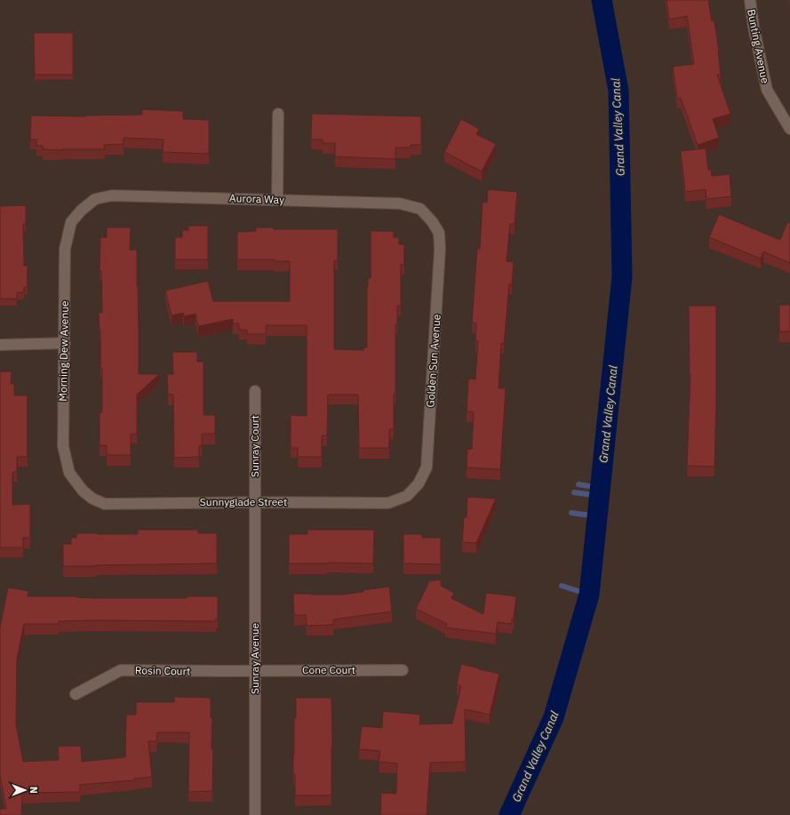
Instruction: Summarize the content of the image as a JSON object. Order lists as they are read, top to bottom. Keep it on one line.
{"streets":{"street":["Bunting Avenue","Aurora Way","Morning Dew Avenue","Golden Sun Avenue","Sunray Court","Sunnyglade Street","Sunray Avenue","Cone Court","Rosin Court"]},"crossings":[["Aurora Way","Morning Dew Avenue"],["Aurora Way","Golden Sun Avenue"],["Morning Dew Avenue","Sunnyglade Street"],["Golden Sun Avenue","Sunnyglade Street"],["Sunray Court","Sunnyglade Street"],["Sunray Court","Sunray Avenue"],["Sunnyglade Street","Sunray Avenue"],["Sunray Avenue","Cone Court"],["Sunray Avenue","Rosin Court"],["Cone Court","Rosin Court"]],"water":["Grand Valley Canal"],"north":"right"}
